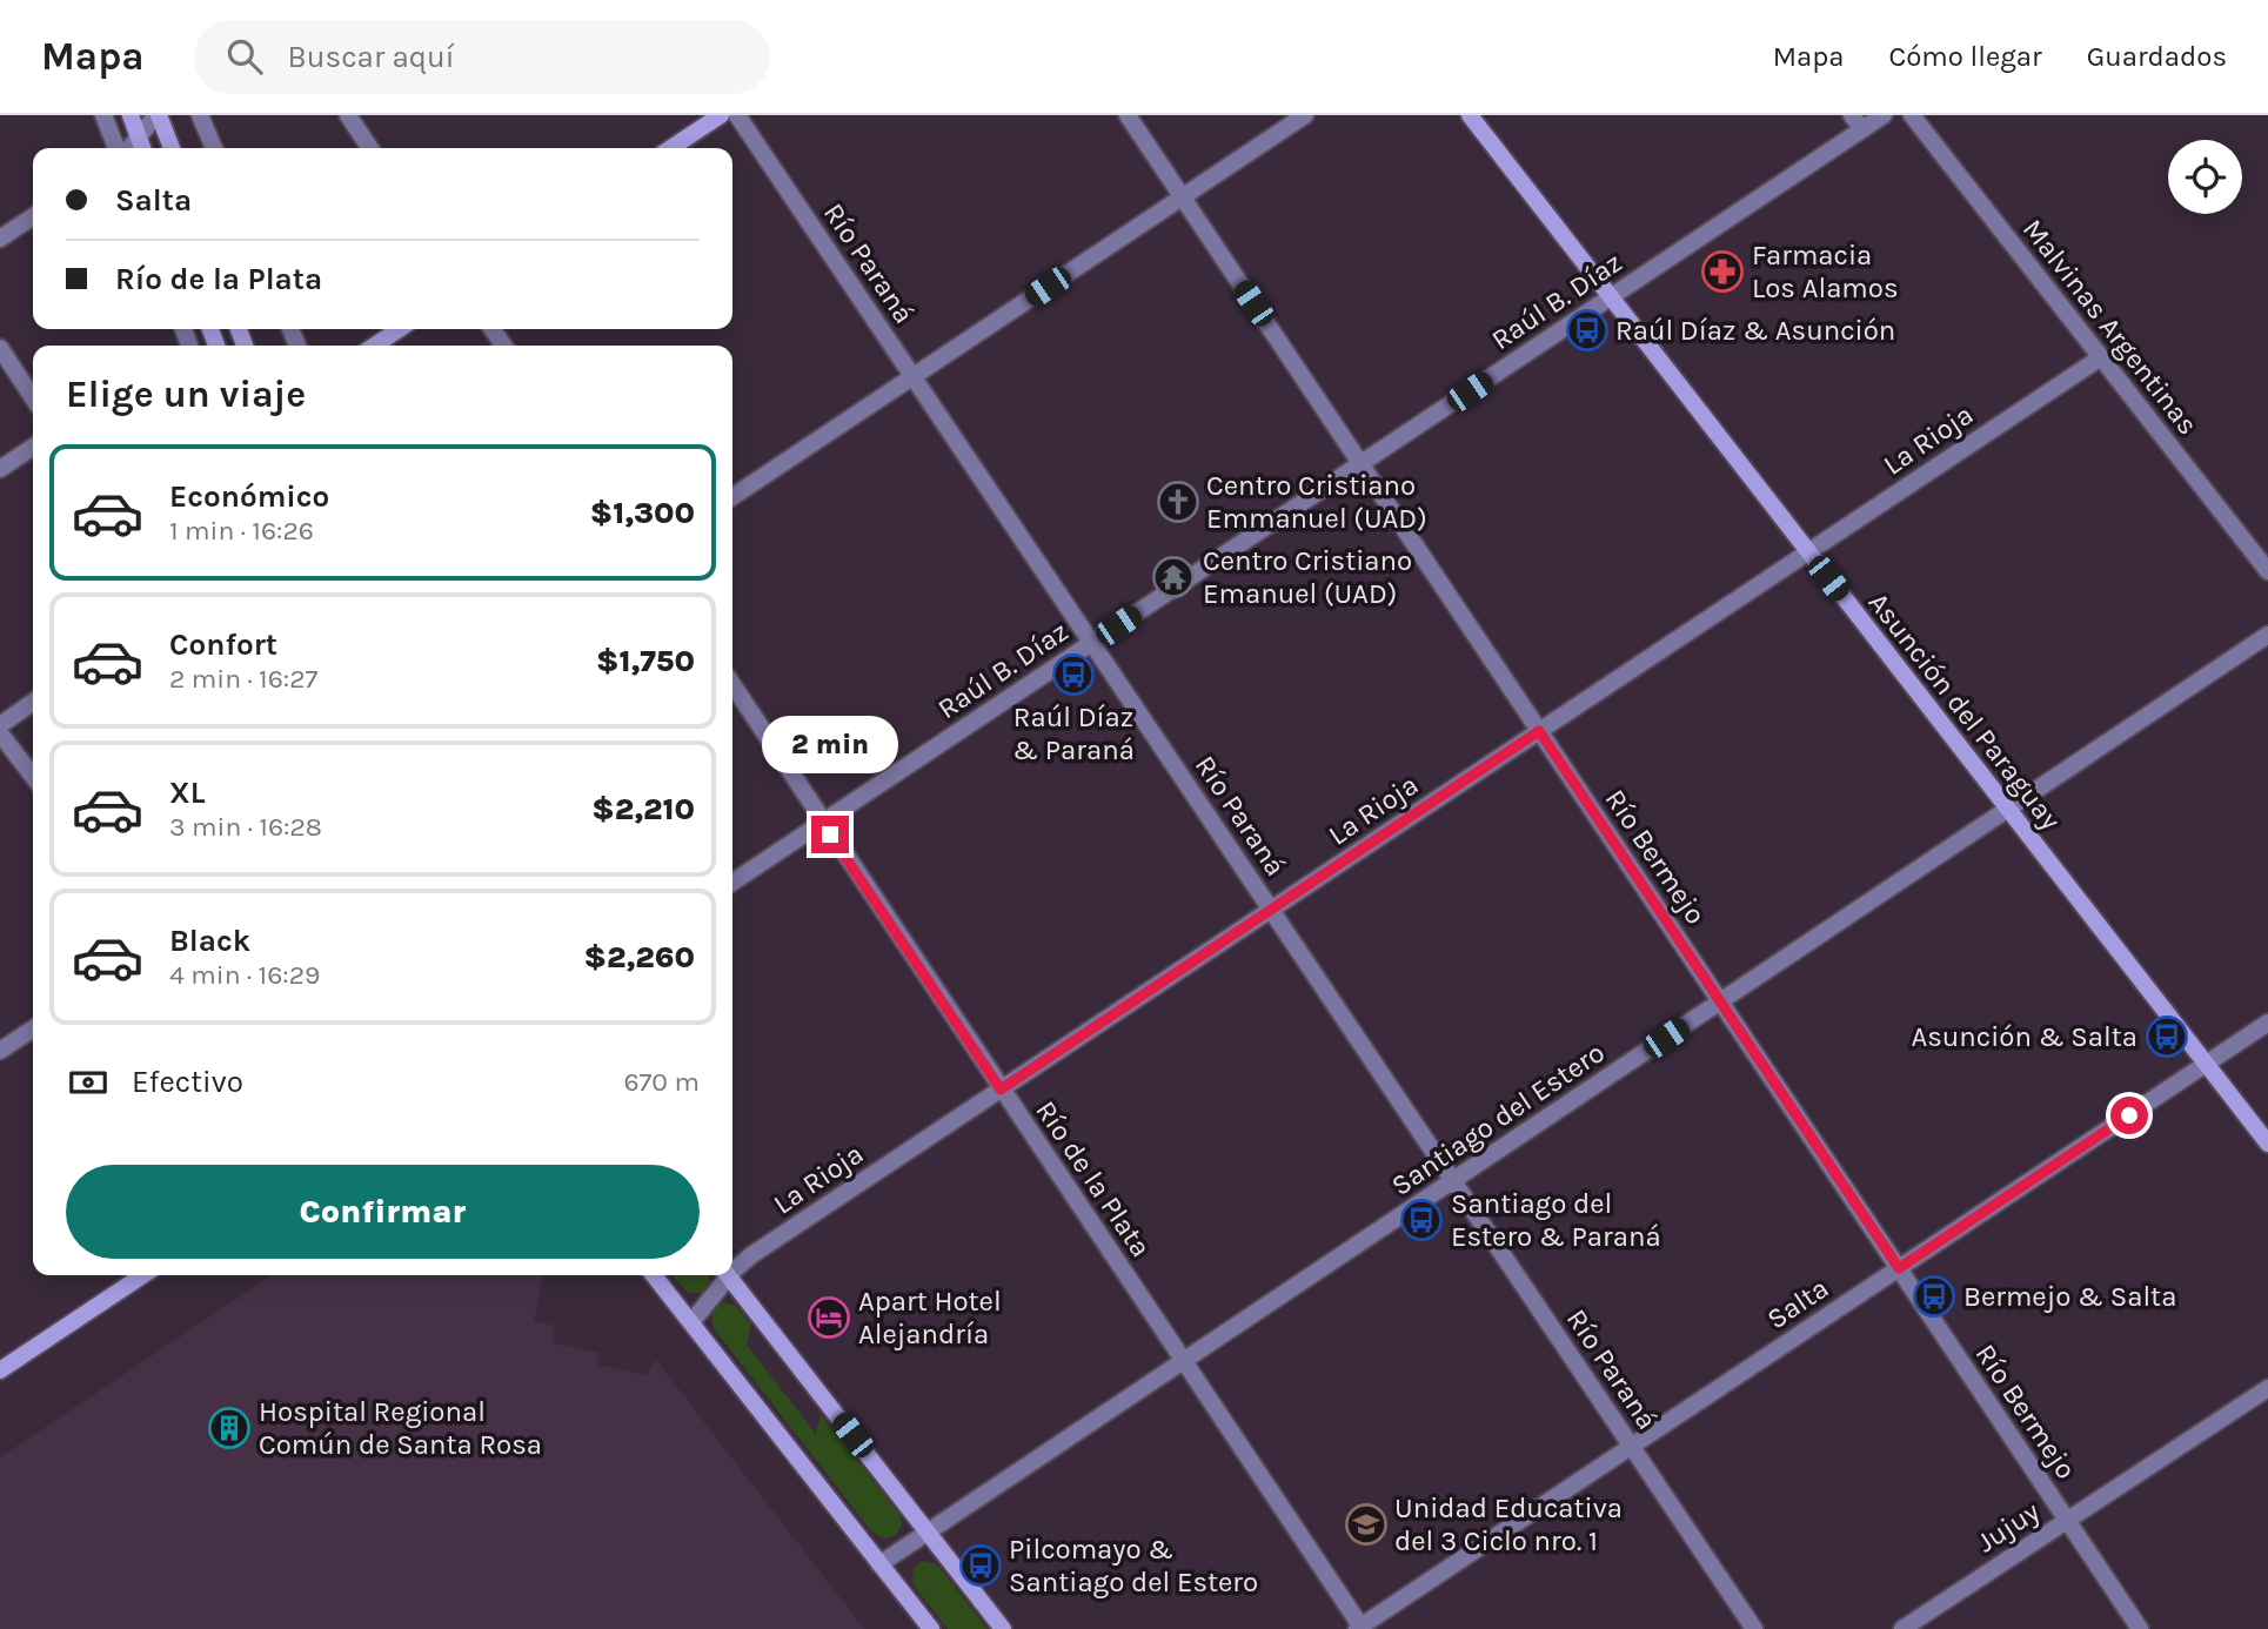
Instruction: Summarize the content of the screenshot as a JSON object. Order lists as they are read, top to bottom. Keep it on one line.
{"streets":{"main road":["Asunción del Paraguay"],"street":["Río Paraná","Raúl B. Díaz","Malvinas Argentinas","La Rioja","Río Bermejo","Santiago del Estero","Río de la Plata","Salta","Jujuy"]},"crossings":[["Río Paraná","Raúl B. Díaz"],["Río Paraná","La Rioja"],["Río Paraná","Santiago del Estero"],["Río Paraná","Salta"],["Raúl B. Díaz","Asunción del Paraguay"],["Raúl B. Díaz","Río Bermejo"],["Raúl B. Díaz","Río de la Plata"],["Malvinas Argentinas","La Rioja"],["La Rioja","Asunción del Paraguay"],["La Rioja","Río Bermejo"],["La Rioja","Río de la Plata"],["Asunción del Paraguay","Santiago del Estero"],["Asunción del Paraguay","Salta"],["Río Bermejo","Santiago del Estero"],["Río Bermejo","Salta"],["Río Bermejo","Jujuy"],["Santiago del Estero","Río de la Plata"],["Río de la Plata","Salta"]],"places":{"pharmacy":["Farmacia Los Alamos"],"bus stop":["Raúl Díaz & Asunción","Raúl Díaz & Paraná","Asunción & Salta","Santiago del Estero & Paraná","Bermejo & Salta","Pilcomayo & Santiago del Estero"],"church":["Centro Cristiano Emmanuel (UAD)"],"temple":["Centro Cristiano Emanuel (UAD)"],"hotel":["Apart Hotel Alejandría"],"building":["Hospital Regional Común de Santa Rosa"],"school or university":["Unidad Educativa del 3 Ciclo nro. 1"]},"page":{"header":"Mapa","search":"Buscar aquí","nav":["Mapa","Cómo llegar","Guardados"],"banner":["Salta","Río de la Plata"],"heading":"Elige un viaje","list":[{"name":"Económico","note":"1 min · 16:26","value":"$1,300"},{"name":"Confort","note":"2 min · 16:27","value":"$1,750"},{"name":"XL","note":"3 min · 16:28","value":"$2,210"},{"name":"Black","note":"4 min · 16:29","value":"$2,260"}],"bubble":"2 min","pay":["Efectivo","670 m"],"buttons":"Confirmar"}}
